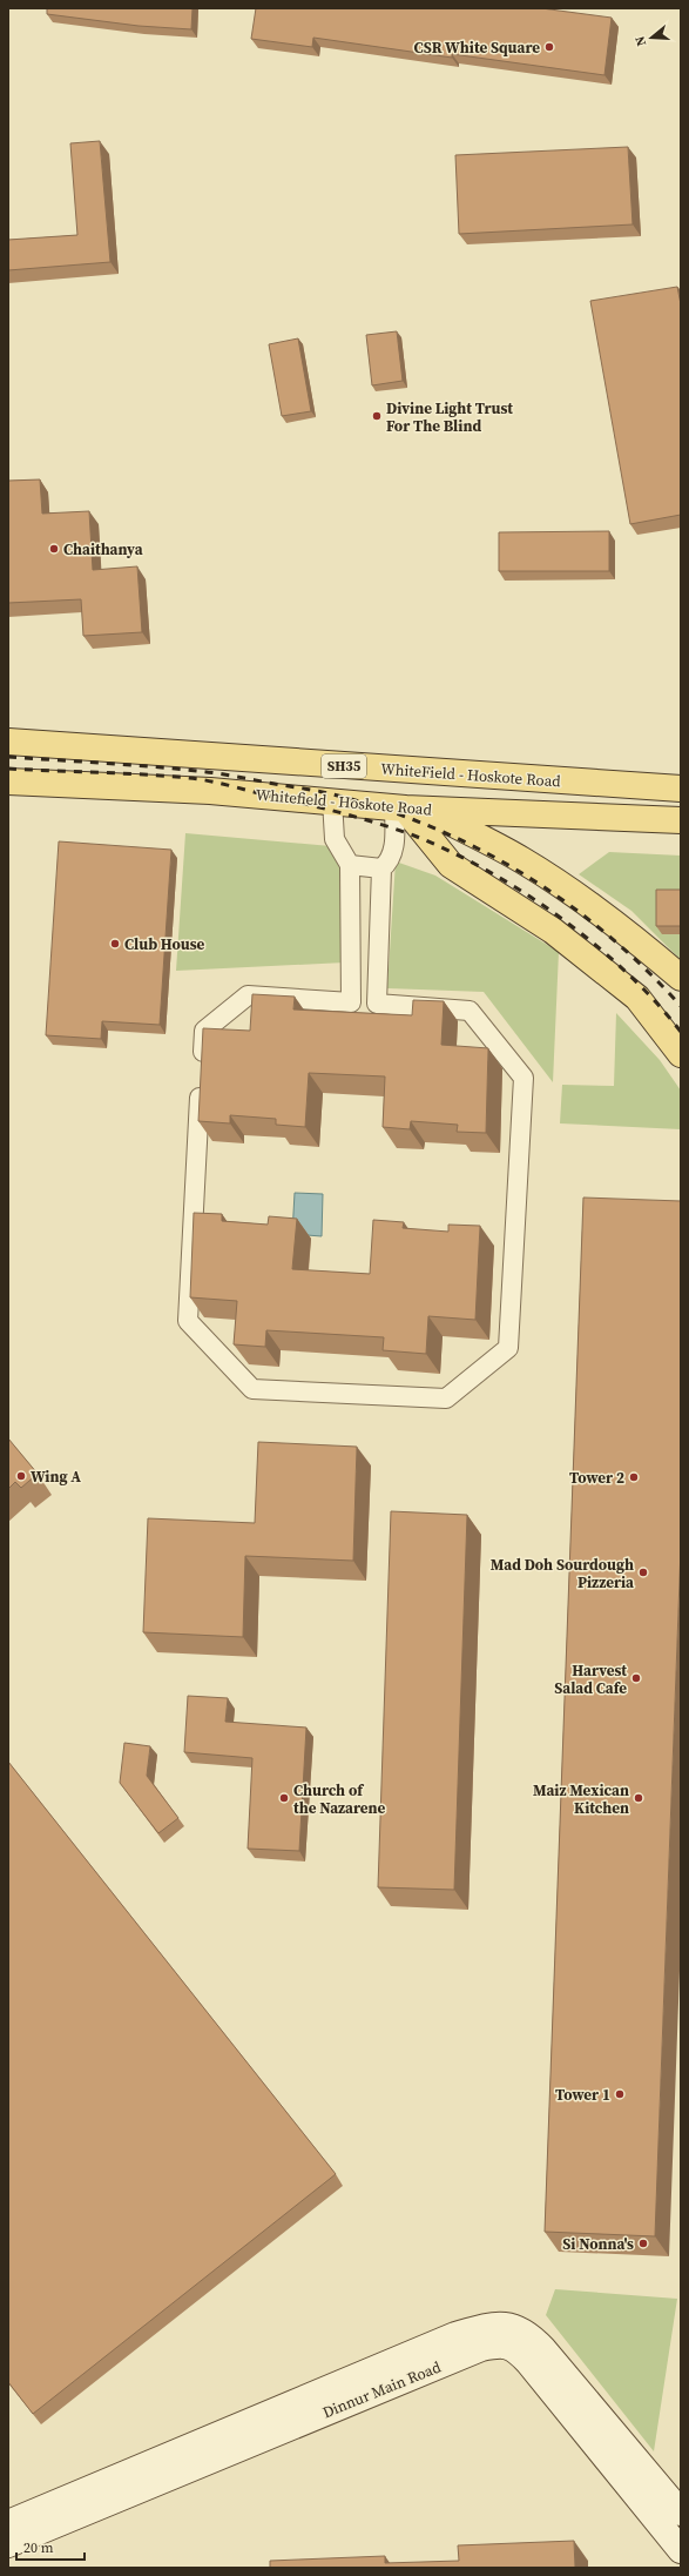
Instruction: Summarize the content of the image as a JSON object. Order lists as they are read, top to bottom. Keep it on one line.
{"streets":{"main road":["SH35","WhiteField - Hoskote Road","Whitefield - Hoskote Road"],"street":["Dinnur Main Road"]},"places":["CSR White Square","Divine Light Trust For The Blind","Chaithanya","Club House","Wing A","Tower 2","Mad Doh Sourdough Pizzeria","Harvest Salad Cafe","Church of the Nazarene","Maiz Mexican Kitchen","Tower 1","Si Nonna's"],"scale_bar":"20 m","north":"left"}
